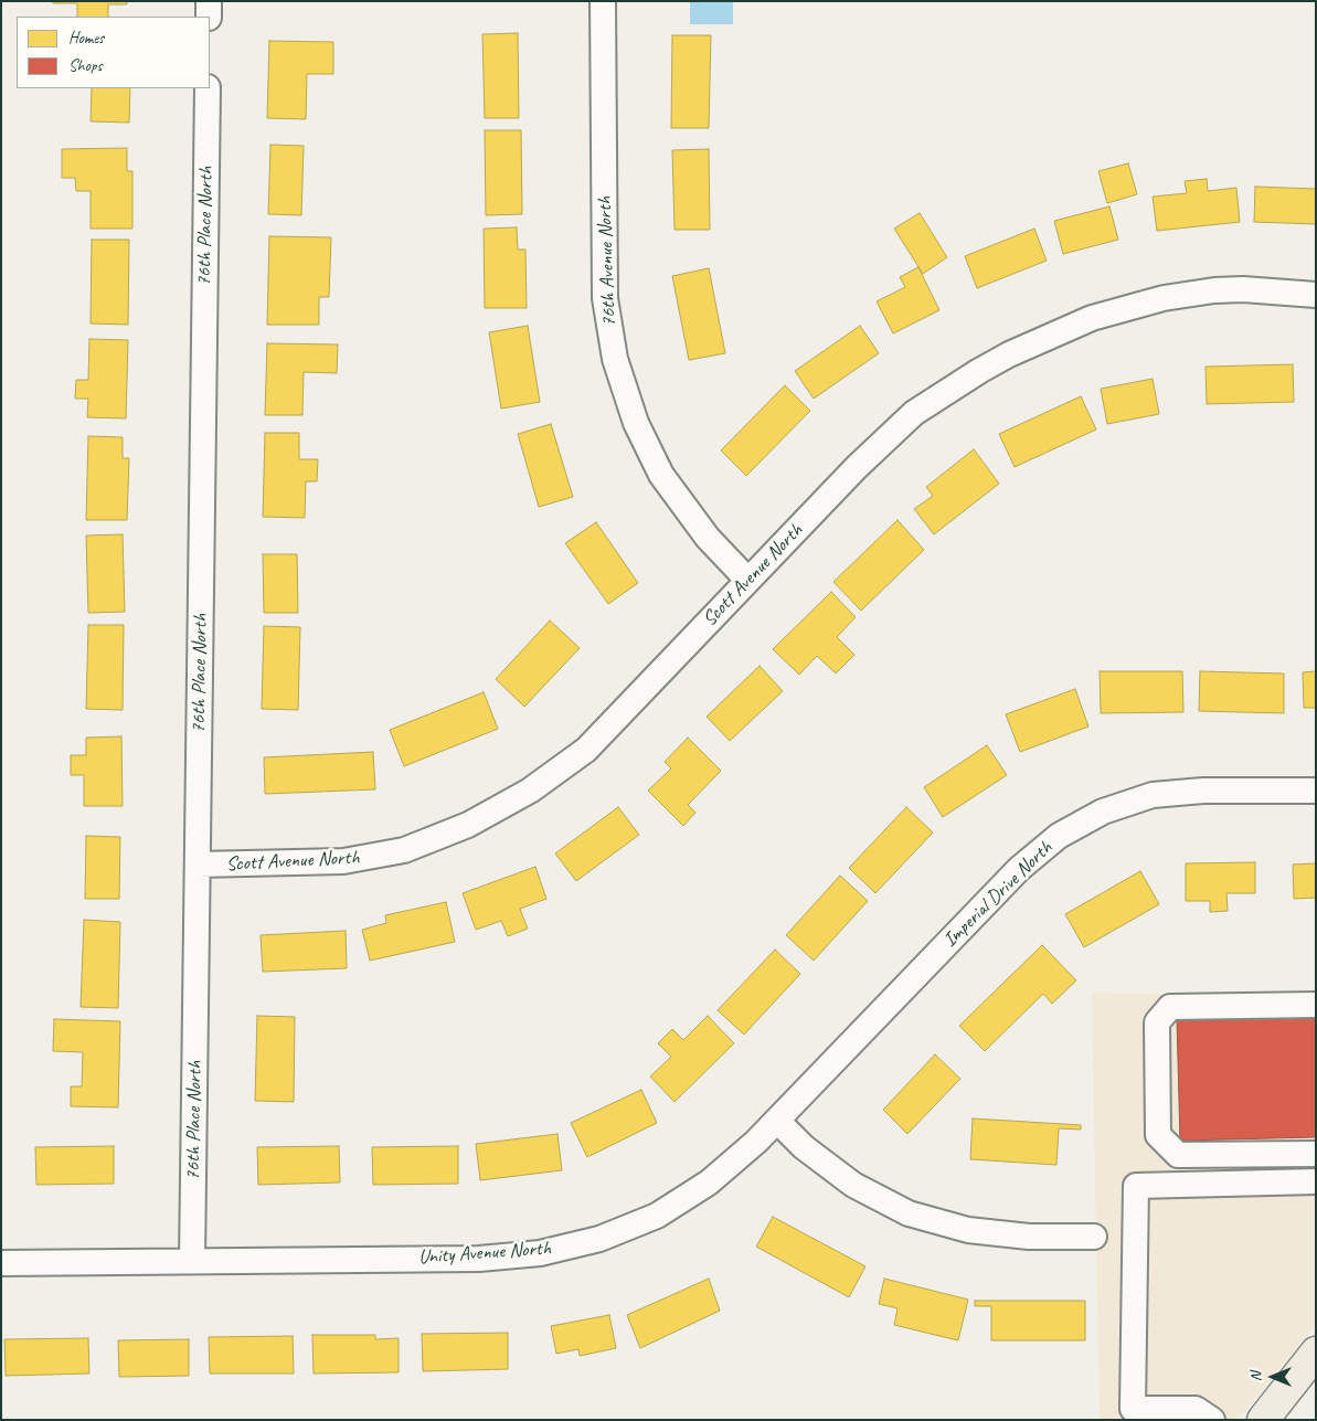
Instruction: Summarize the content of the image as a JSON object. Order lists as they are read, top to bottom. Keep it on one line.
{"streets":{"street":["76th Place North","76th Avenue North","Scott Avenue North","Imperial Drive North","Unity Avenue North"]},"crossings":[["76th Place North","Scott Avenue North"],["76th Place North","Unity Avenue North"],["76th Avenue North","Scott Avenue North"],["Imperial Drive North","Unity Avenue North"]],"legend":["Homes","Shops"],"north":"left"}
